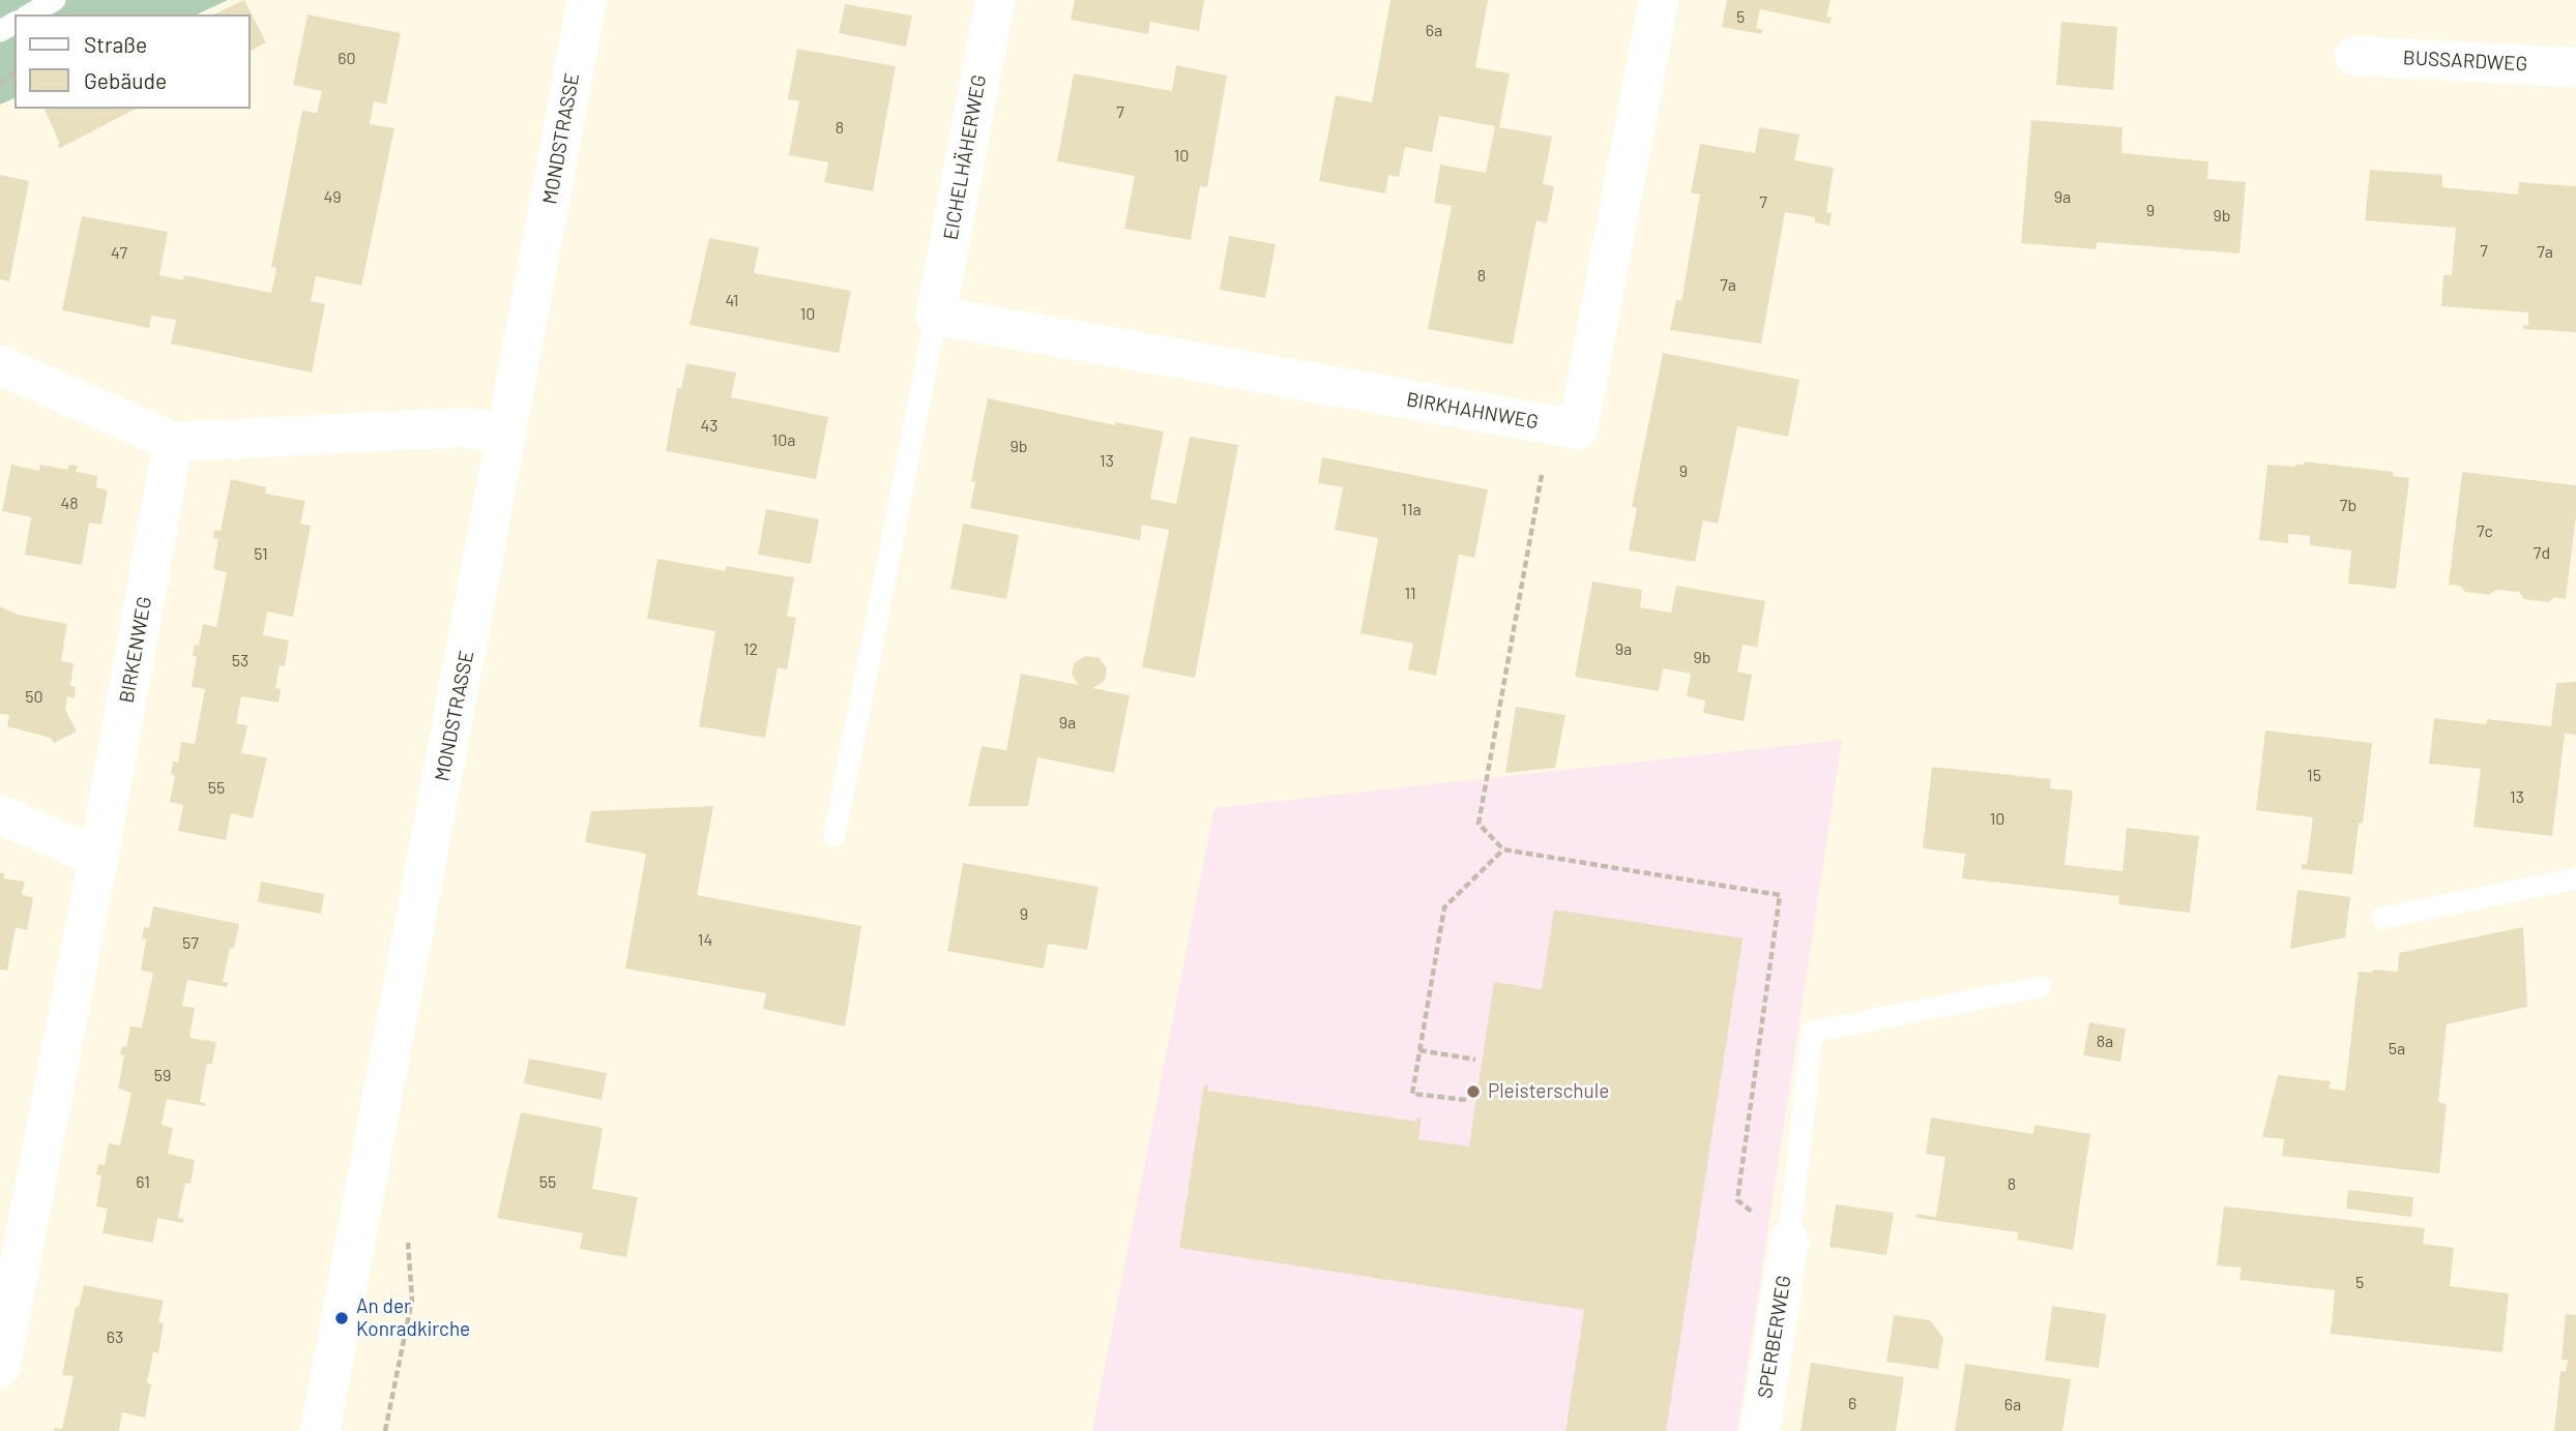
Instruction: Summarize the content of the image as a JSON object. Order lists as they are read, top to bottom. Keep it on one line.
{"streets":{"street":["BUSSARDWEG","MONDSTRASSE","EICHELHÄHERWEG","BIRKHAHNWEG","BIRKENWEG","SPERBERWEG"]},"crossings":[["EICHELHÄHERWEG","BIRKHAHNWEG"]],"places":["Pleisterschule","An der Konradkirche"],"house_numbers":["5","6a","60","7","8","10","49","9a","7","9","9b","7","7a","47","8","7a","41","10","43","10a","9b","13","9","48","7b","11a","7c","7d","51","11","12","9a","9b","53","50","9a","15","55","13","10","9","14","57","8a","5a","59","61","55","8","5","63","6","6a"],"legend":["Straße","Gebäude"]}
